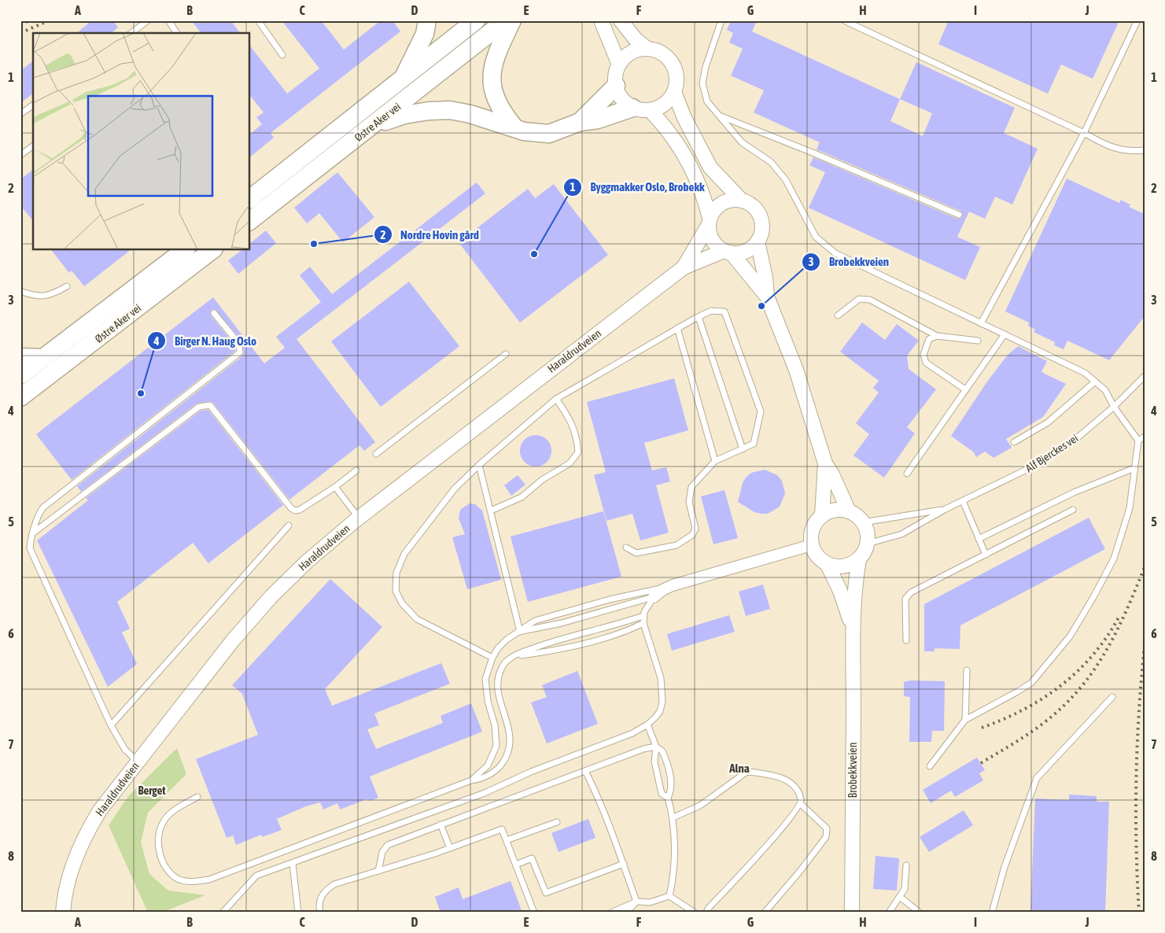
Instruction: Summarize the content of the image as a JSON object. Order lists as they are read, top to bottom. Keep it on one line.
{"streets":{"highway":["Østre Aker vei"],"street":["Haraldrudveien","Brobekkveien"],"lane":["Alf Bjerckes vei"]},"crossings":[["Alf Bjerckes vei","Brobekkveien"]],"districts":["Alna","Berget"],"places":["Nordre Hovin gård","Byggmakker Oslo, Brobekk","Brobekkveien","Birger N. Haug Oslo"],"grid":{"columns":["A","B","C","D","E","F","G","H","I","J"],"rows":["1","2","3","4","5","6","7","8"]}}
